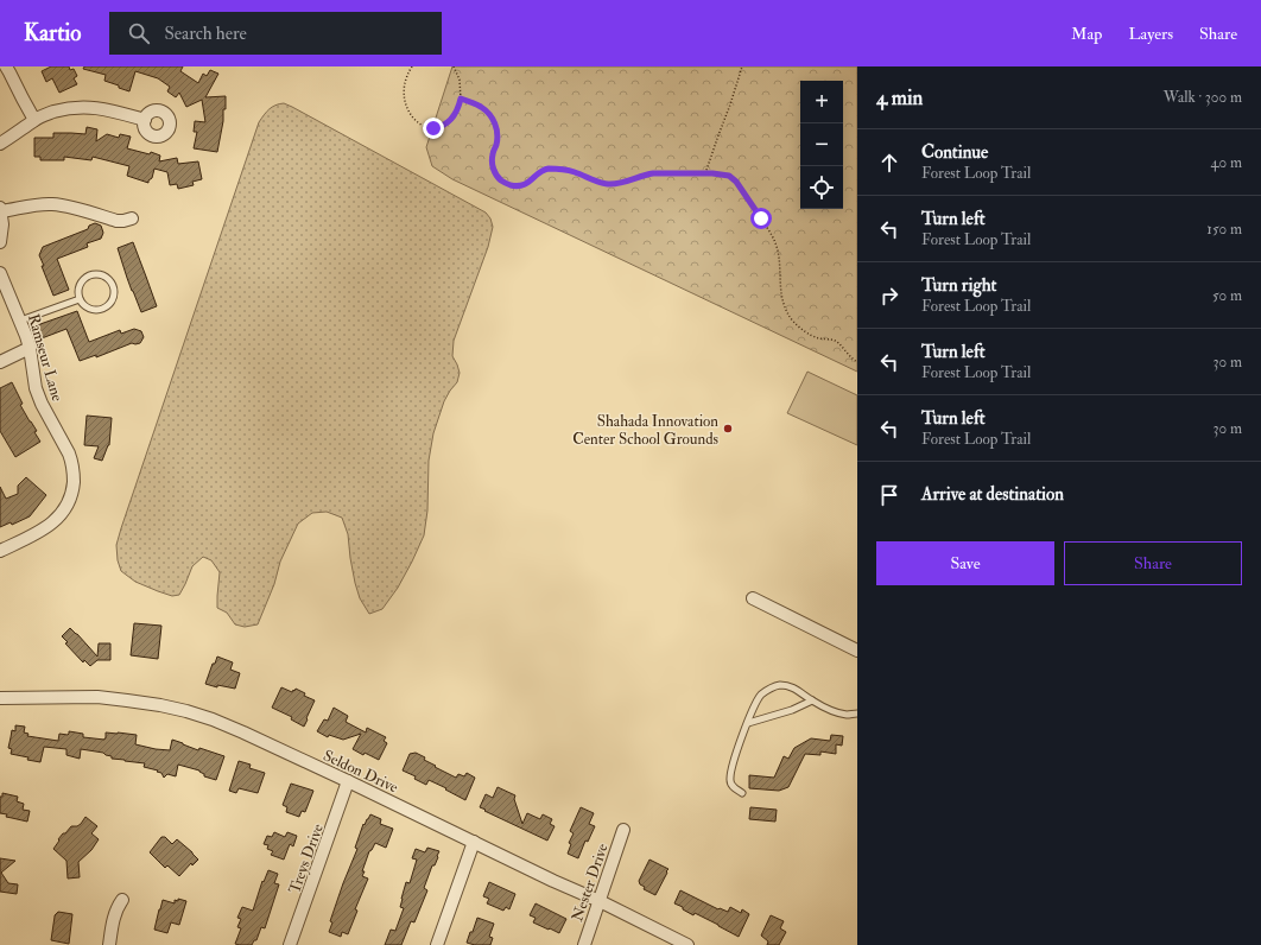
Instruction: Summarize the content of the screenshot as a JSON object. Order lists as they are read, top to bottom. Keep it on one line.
{"streets":{"street":["Ramseur Lane","Seldon Drive","Treys Drive","Nester Drive"]},"crossings":[["Seldon Drive","Treys Drive"],["Seldon Drive","Nester Drive"]],"places":["Shahada Innovation Center School Grounds"],"page":{"header":"Kartio","search":"Search here","nav":["Map","Layers","Share"],"heading":["4 min","Walk · 300 m"],"map_buttons":["+","−"],"list":[["Continue","Forest Loop Trail","40 m"],["Turn left","Forest Loop Trail","150 m"],["Turn right","Forest Loop Trail","50 m"],["Turn left","Forest Loop Trail","30 m"],["Turn left","Forest Loop Trail","30 m"],"Arrive at destination"],"buttons":["Save","Share"]}}
